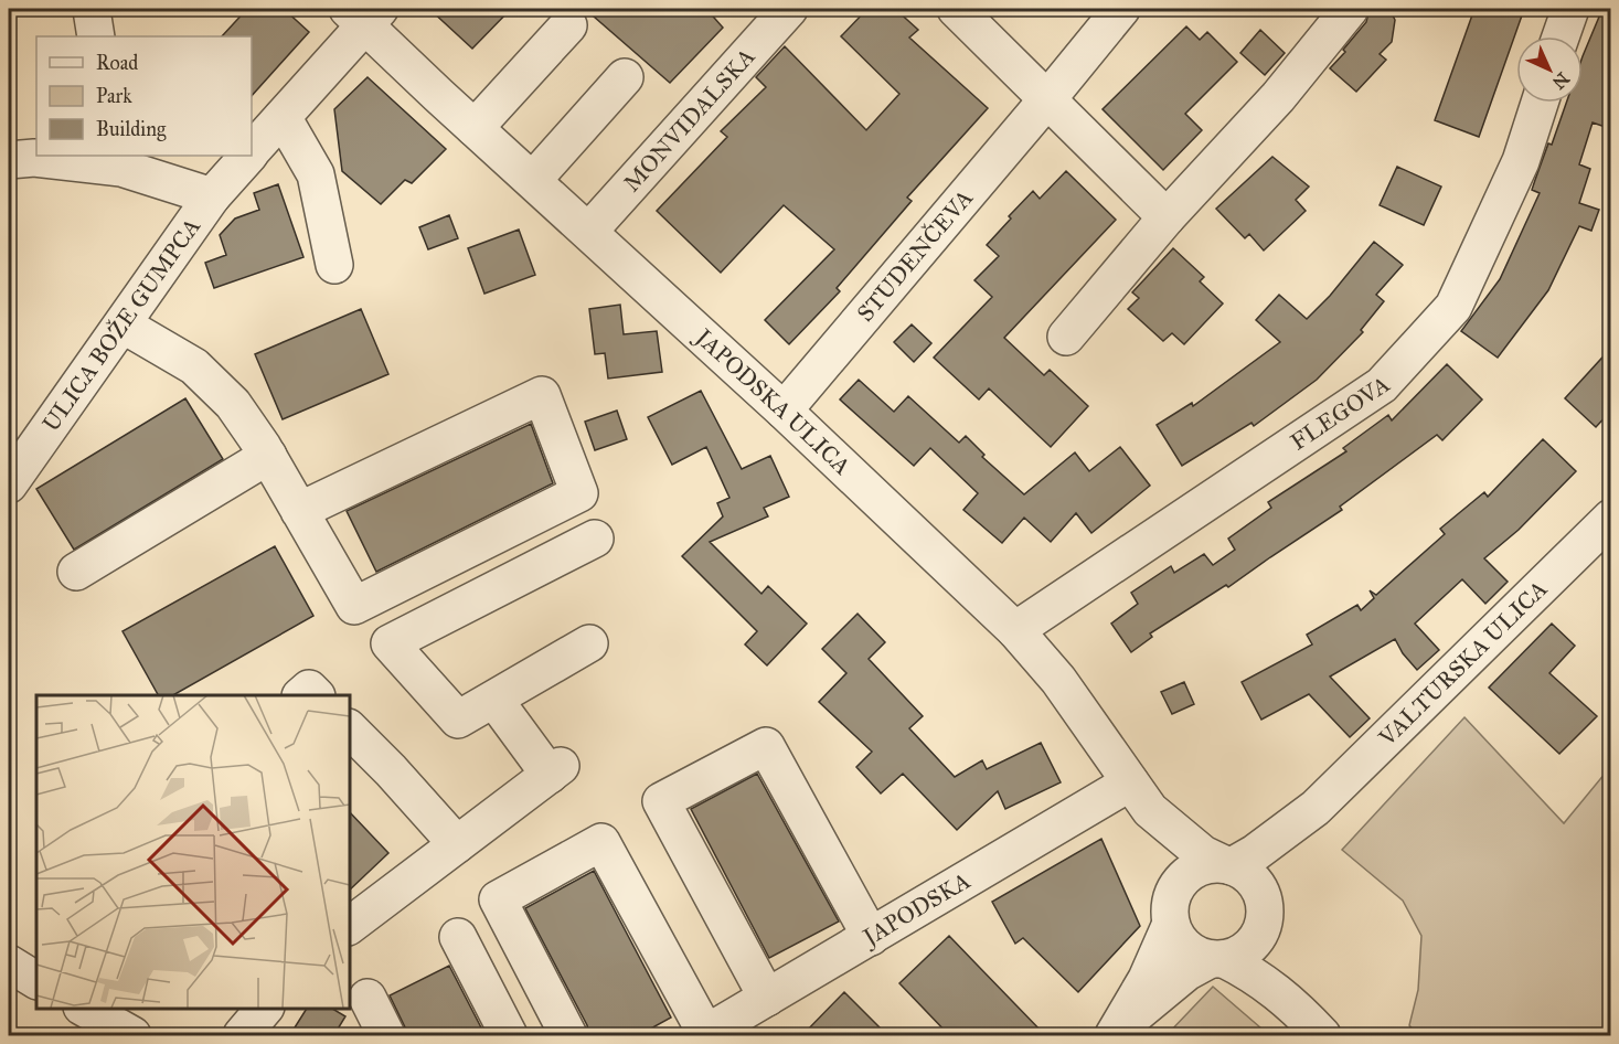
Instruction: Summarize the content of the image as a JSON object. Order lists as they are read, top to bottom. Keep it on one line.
{"streets":{"street":["MONVIDALSKA","STUDENČEVA","ULICA BOŽE GUMPCA","JAPODSKA ULICA","FLEGOVA","VALTURSKA ULICA","JAPODSKA"]},"crossings":[["MONVIDALSKA","JAPODSKA ULICA"],["STUDENČEVA","JAPODSKA ULICA"],["ULICA BOŽE GUMPCA","JAPODSKA ULICA"],["JAPODSKA ULICA","FLEGOVA"],["JAPODSKA ULICA","VALTURSKA ULICA"],["JAPODSKA ULICA","JAPODSKA"]],"legend":["Road","Park","Building"],"north":"bottom right"}
